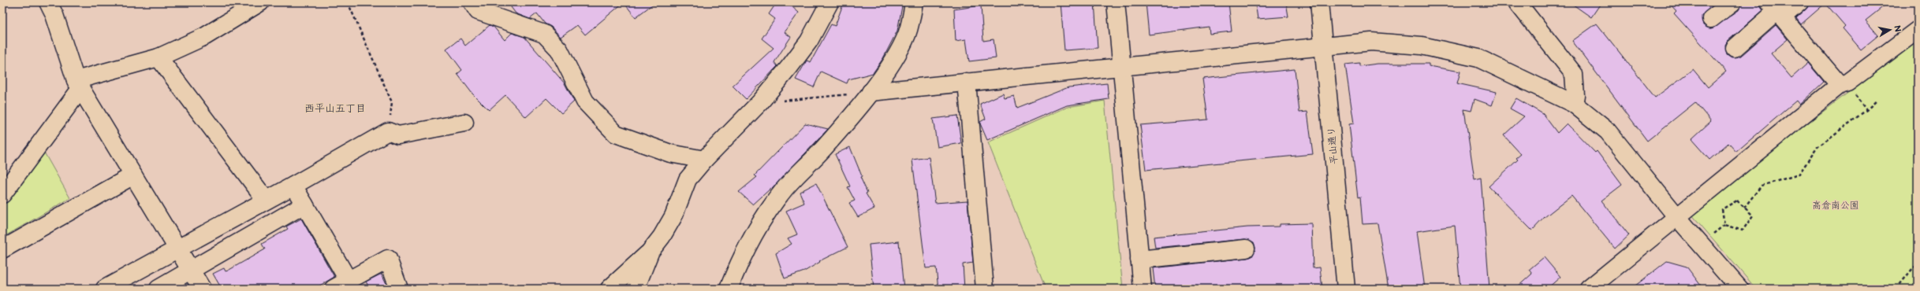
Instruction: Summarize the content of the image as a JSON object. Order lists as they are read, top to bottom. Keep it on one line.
{"streets":{"street":["平山通り"]},"districts":["西平山五丁目"],"parks":["高倉南公園"],"north":"right"}
